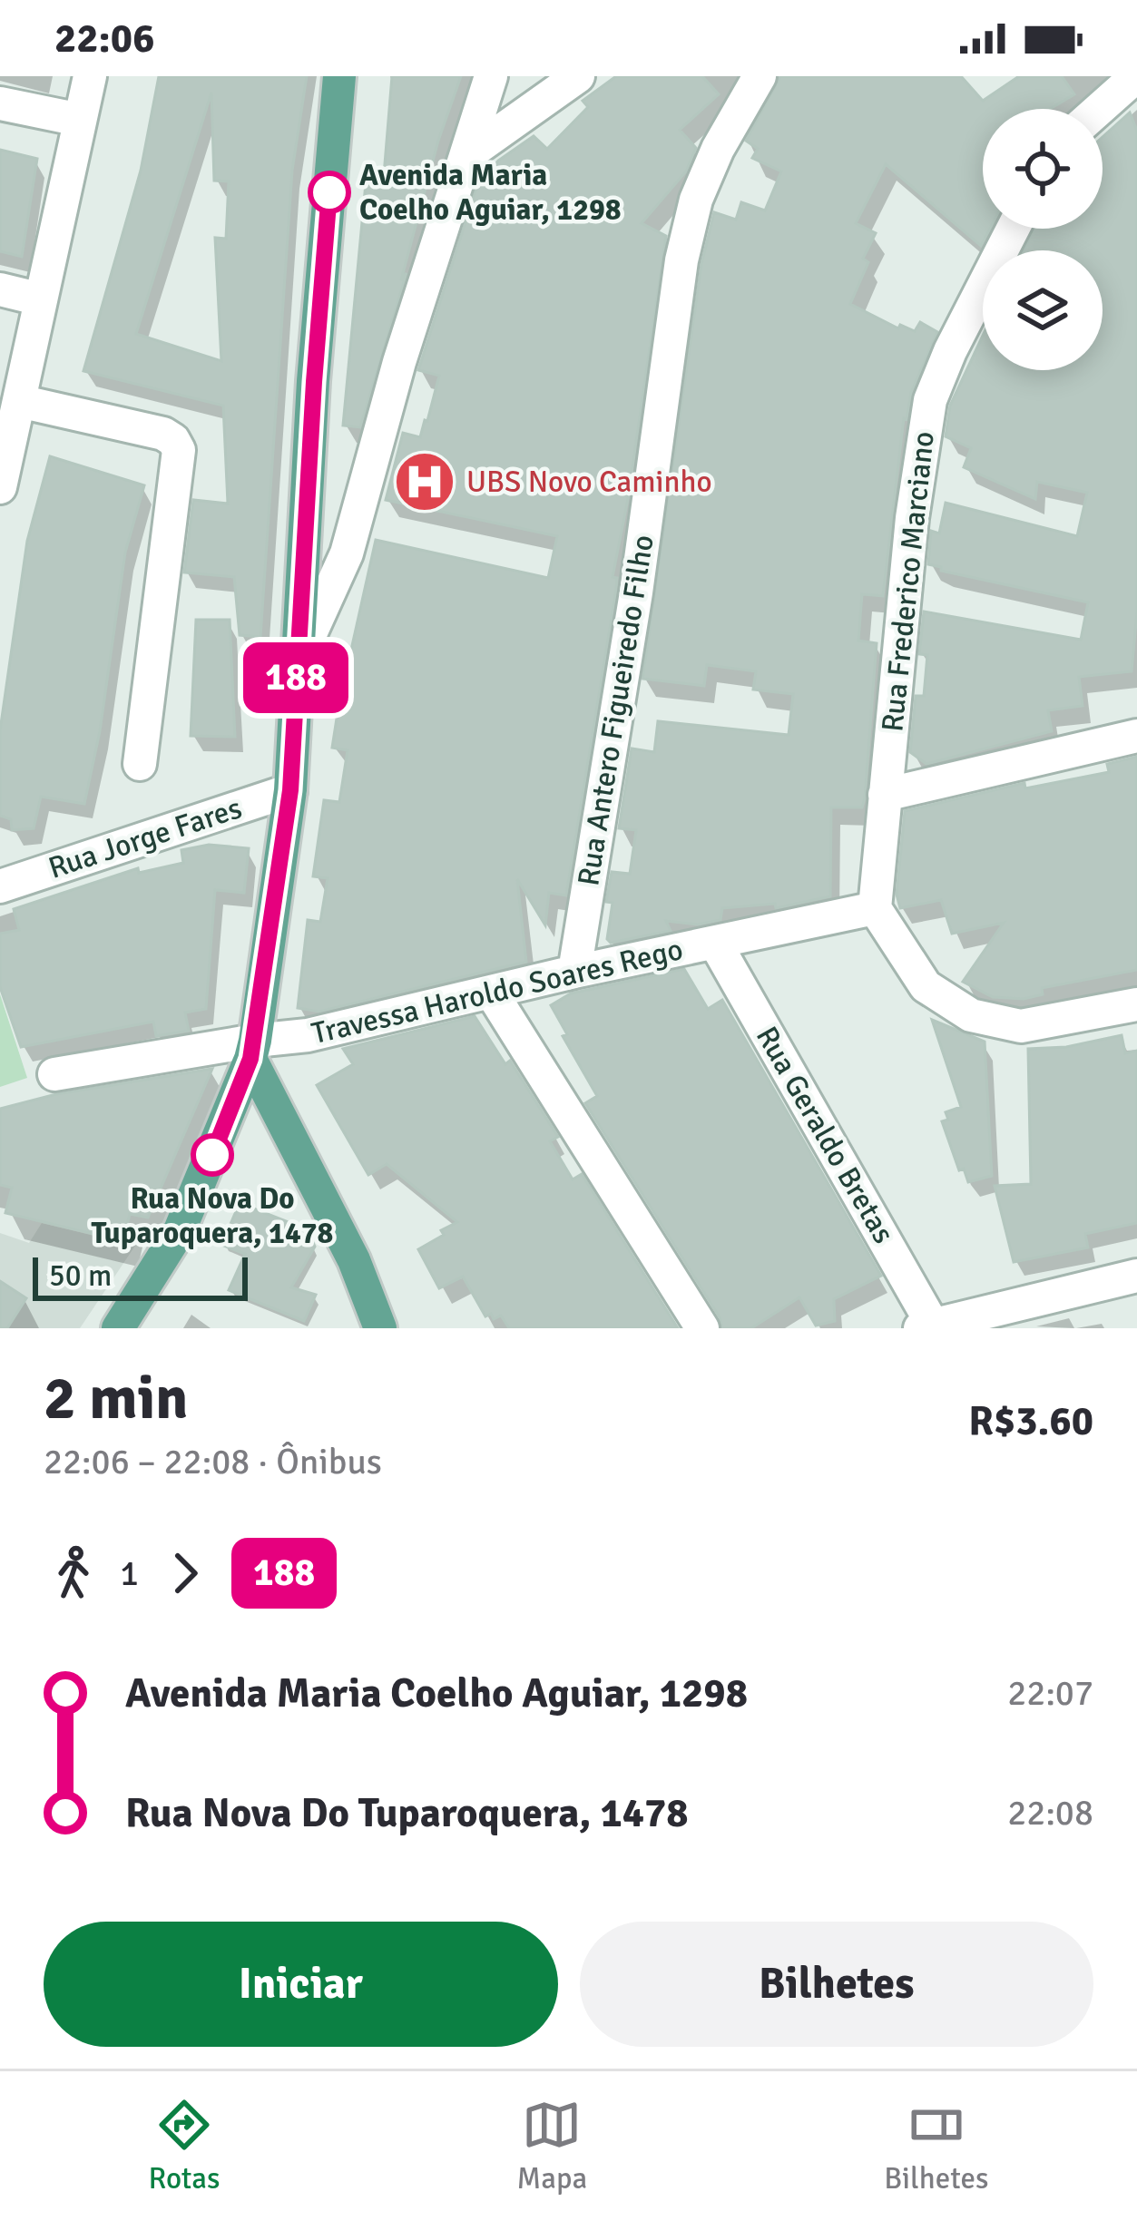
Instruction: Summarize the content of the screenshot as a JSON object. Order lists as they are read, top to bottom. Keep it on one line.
{"streets":{"street":["Rua Frederico Marciano","Rua Antero Figueiredo Filho","Rua Jorge Fares","Travessa Haroldo Soares Rego","Rua Geraldo Bretas"]},"crossings":[["Rua Frederico Marciano","Travessa Haroldo Soares Rego"],["Rua Antero Figueiredo Filho","Travessa Haroldo Soares Rego"],["Travessa Haroldo Soares Rego","Rua Geraldo Bretas"]],"places":{"other":["Avenida Maria Coelho Aguiar, 1298","Rua Nova Do Tuparoquera, 1478"],"hospital":["UBS Novo Caminho"]},"lines":["bus line 188"],"scale_bar":"50 m","page":{"status":"22:06","on_map":"188","scale":"50 m","heading":["2 min","22:06 – 22:08 · Ônibus","R$3.60"],"legs":["1","188"],"list":[{"name":"Avenida Maria Coelho Aguiar, 1298","value":"22:07"},{"name":"Rua Nova Do Tuparoquera, 1478","value":"22:08"}],"buttons":["Iniciar","Bilhetes"],"tabs":["Rotas","Mapa","Bilhetes"]}}
